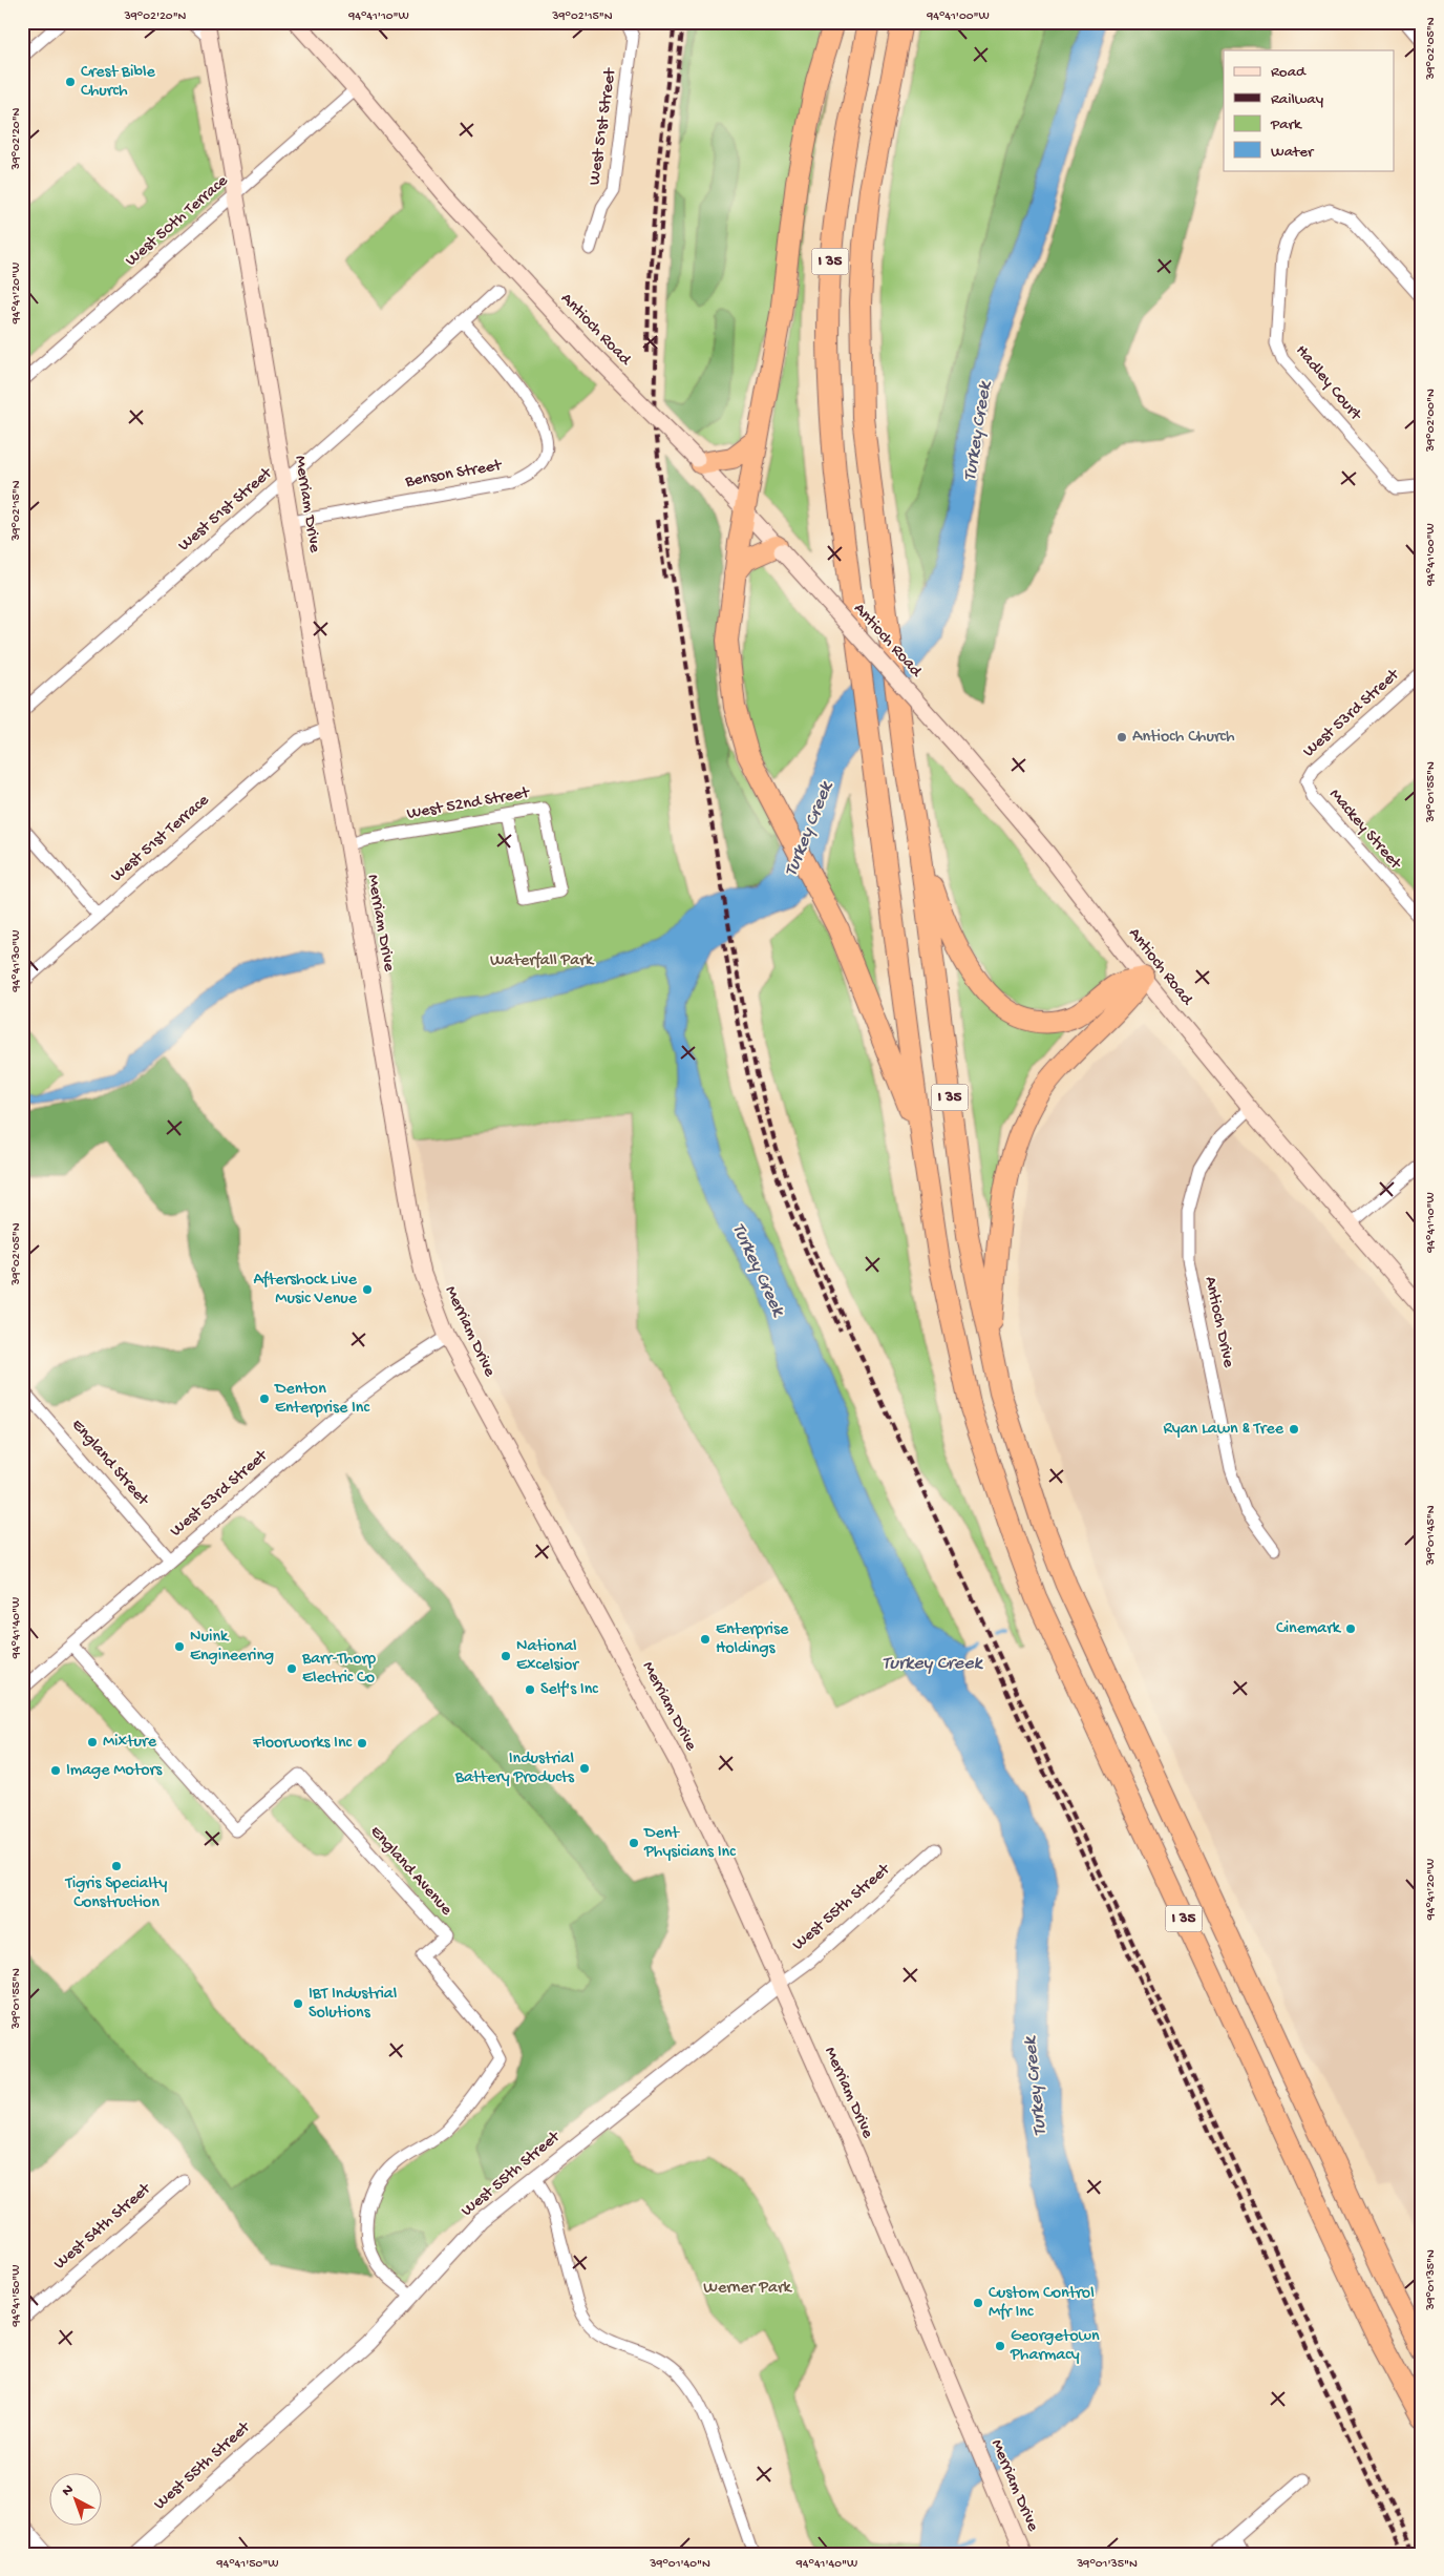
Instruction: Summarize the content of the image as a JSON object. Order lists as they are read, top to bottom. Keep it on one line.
{"streets":{"highway":["I 35"],"main road":["Antioch Road","Merriam Drive"],"street":["West 51st Street","West 50th Terrace","Hadley Court","Benson Street","West 53rd Street","West 52nd Street","Mackey Street","West 51st Terrace","Antioch Drive","England Street","England Avenue","West 55th Street","West 54th Street"]},"crossings":[["West 51st Street","Benson Street"],["West 51st Street","Merriam Drive"],["West 50th Terrace","Antioch Road"],["West 50th Terrace","Merriam Drive"],["Antioch Road","Antioch Drive"],["Benson Street","Merriam Drive"],["Merriam Drive","West 53rd Street"],["Merriam Drive","West 52nd Street"],["Merriam Drive","West 51st Terrace"],["Merriam Drive","West 55th Street"],["West 53rd Street","Mackey Street"],["West 53rd Street","England Street"],["West 53rd Street","England Avenue"],["England Avenue","West 55th Street"]],"water":["Turkey Creek"],"parks":["Waterfall Park","Werner Park"],"places":["Crest Bible Church","Antioch Church","Aftershock Live Music Venue","Denton Enterprise Inc","Ryan Lawn & Tree","Cinemark","Enterprise Holdings","Nuink Engineering","National Excelsior","Barr-Thorp Electric Co","Self's Inc","Mixture","Floorworks Inc","Industrial Battery Products","Image Motors","Dent Physicians Inc","Tigris Specialty Construction","IBT Industrial Solutions","Custom Control Mfr Inc","Georgetown Pharmacy"],"legend":["Road","Railway","Park","Water"],"north":"top left","coordinates":["39°02'20\"N","94°41'10\"W","39°02'15\"N","94°41'00\"W","39°02'05\"N","94°41'20\"W","39°02'00\"N","39°01'55\"N","94°41'30\"W","39°01'45\"N","94°41'40\"W","39°01'35\"N","94°41'50\"W","39°01'40\"N"]}
